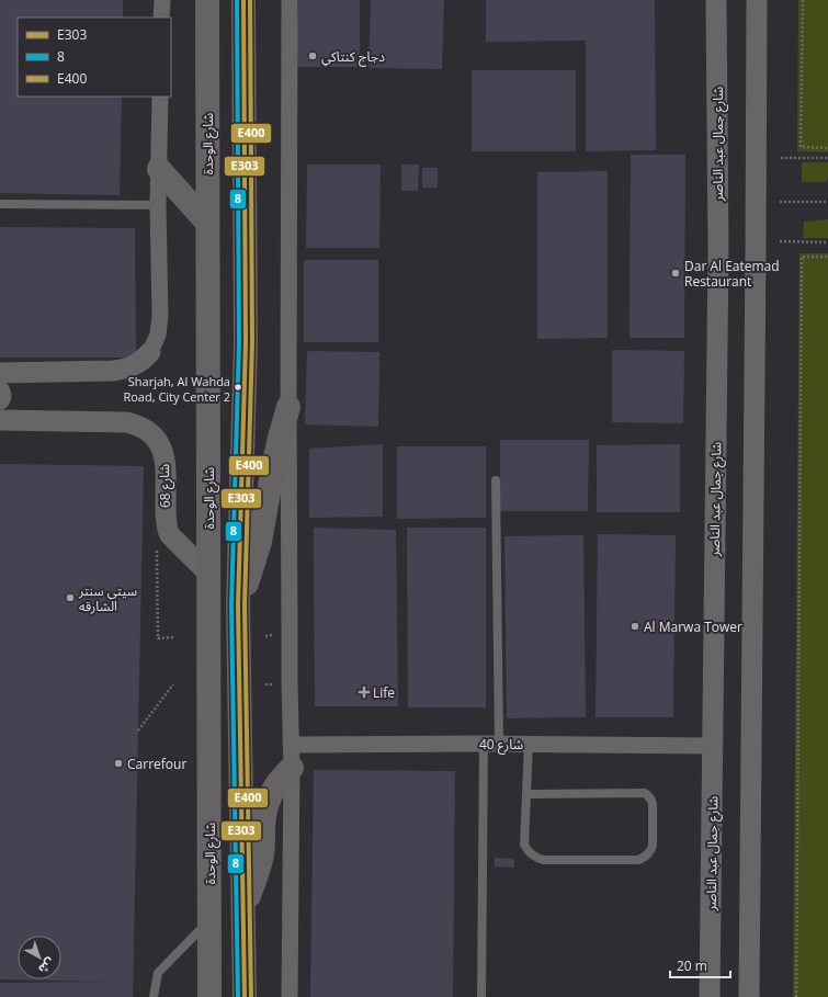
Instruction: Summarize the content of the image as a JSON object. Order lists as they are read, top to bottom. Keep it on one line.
{"streets":{"highway":["شارع الوحدة"],"street":["شارع جمال عبد الناصر","شارع 68","شارع 40"]},"crossings":[["شارع الوحدة","شارع 68"],["شارع جمال عبد الناصر","شارع 40"]],"places":{"other":["دجاج كنتاكي","Dar Al Eatemad Restaurant","Sharjah, Al Wahda Road, City Center 2","سيتي سنتر الشارقه","Al Marwa Tower","Carrefour"],"health":["Life"]},"lines":["transit line E303","transit line 8","transit line E400"],"legend":["E303","8","E400"],"scale_bar":"20 m","north":"bottom right"}
